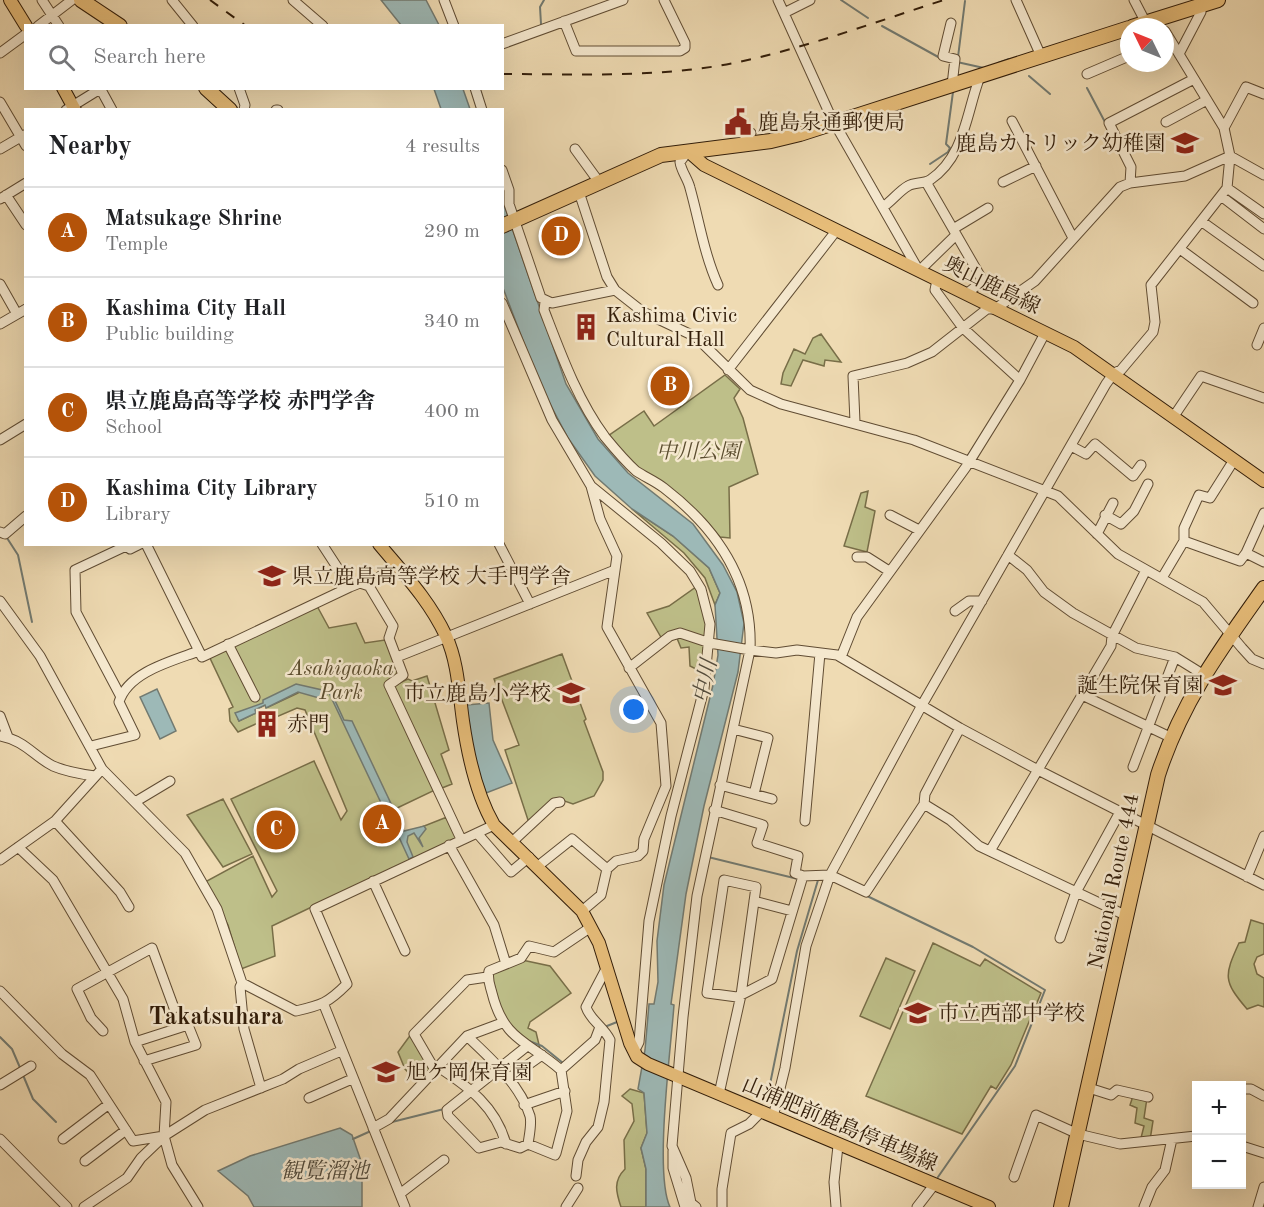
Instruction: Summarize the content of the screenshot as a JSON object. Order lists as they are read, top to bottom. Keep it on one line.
{"streets":{"highway":["National Route 444"],"main road":["奥山鹿島線","山浦肥前鹿島停車場線"]},"districts":["Takatsuhara"],"water":["中川","観覧溜池"],"parks":["中川公園","Asahigaoka Park"],"places":{"public building":["鹿島泉通郵便局"],"school or university":["鹿島カトリック幼稚園","県立鹿島高等学校 大手門学舎","誕生院保育園","市立鹿島小学校","市立西部中学校","旭ケ岡保育園"],"building":["Kashima Civic Cultural Hall","赤門"]},"north":"top left","page":{"search":"Search here","heading":["Nearby","4 results"],"list":[{"mark":"A","name":"Matsukage Shrine","note":"Temple","value":"290 m"},{"mark":"B","name":"Kashima City Hall","note":"Public building","value":"340 m"},{"mark":"C","name":"県立鹿島高等学校 赤門学舎","note":"School","value":"400 m"},{"mark":"D","name":"Kashima City Library","note":"Library","value":"510 m"}],"pins":["D","B","A","C"],"map_buttons":["+","−"]}}
